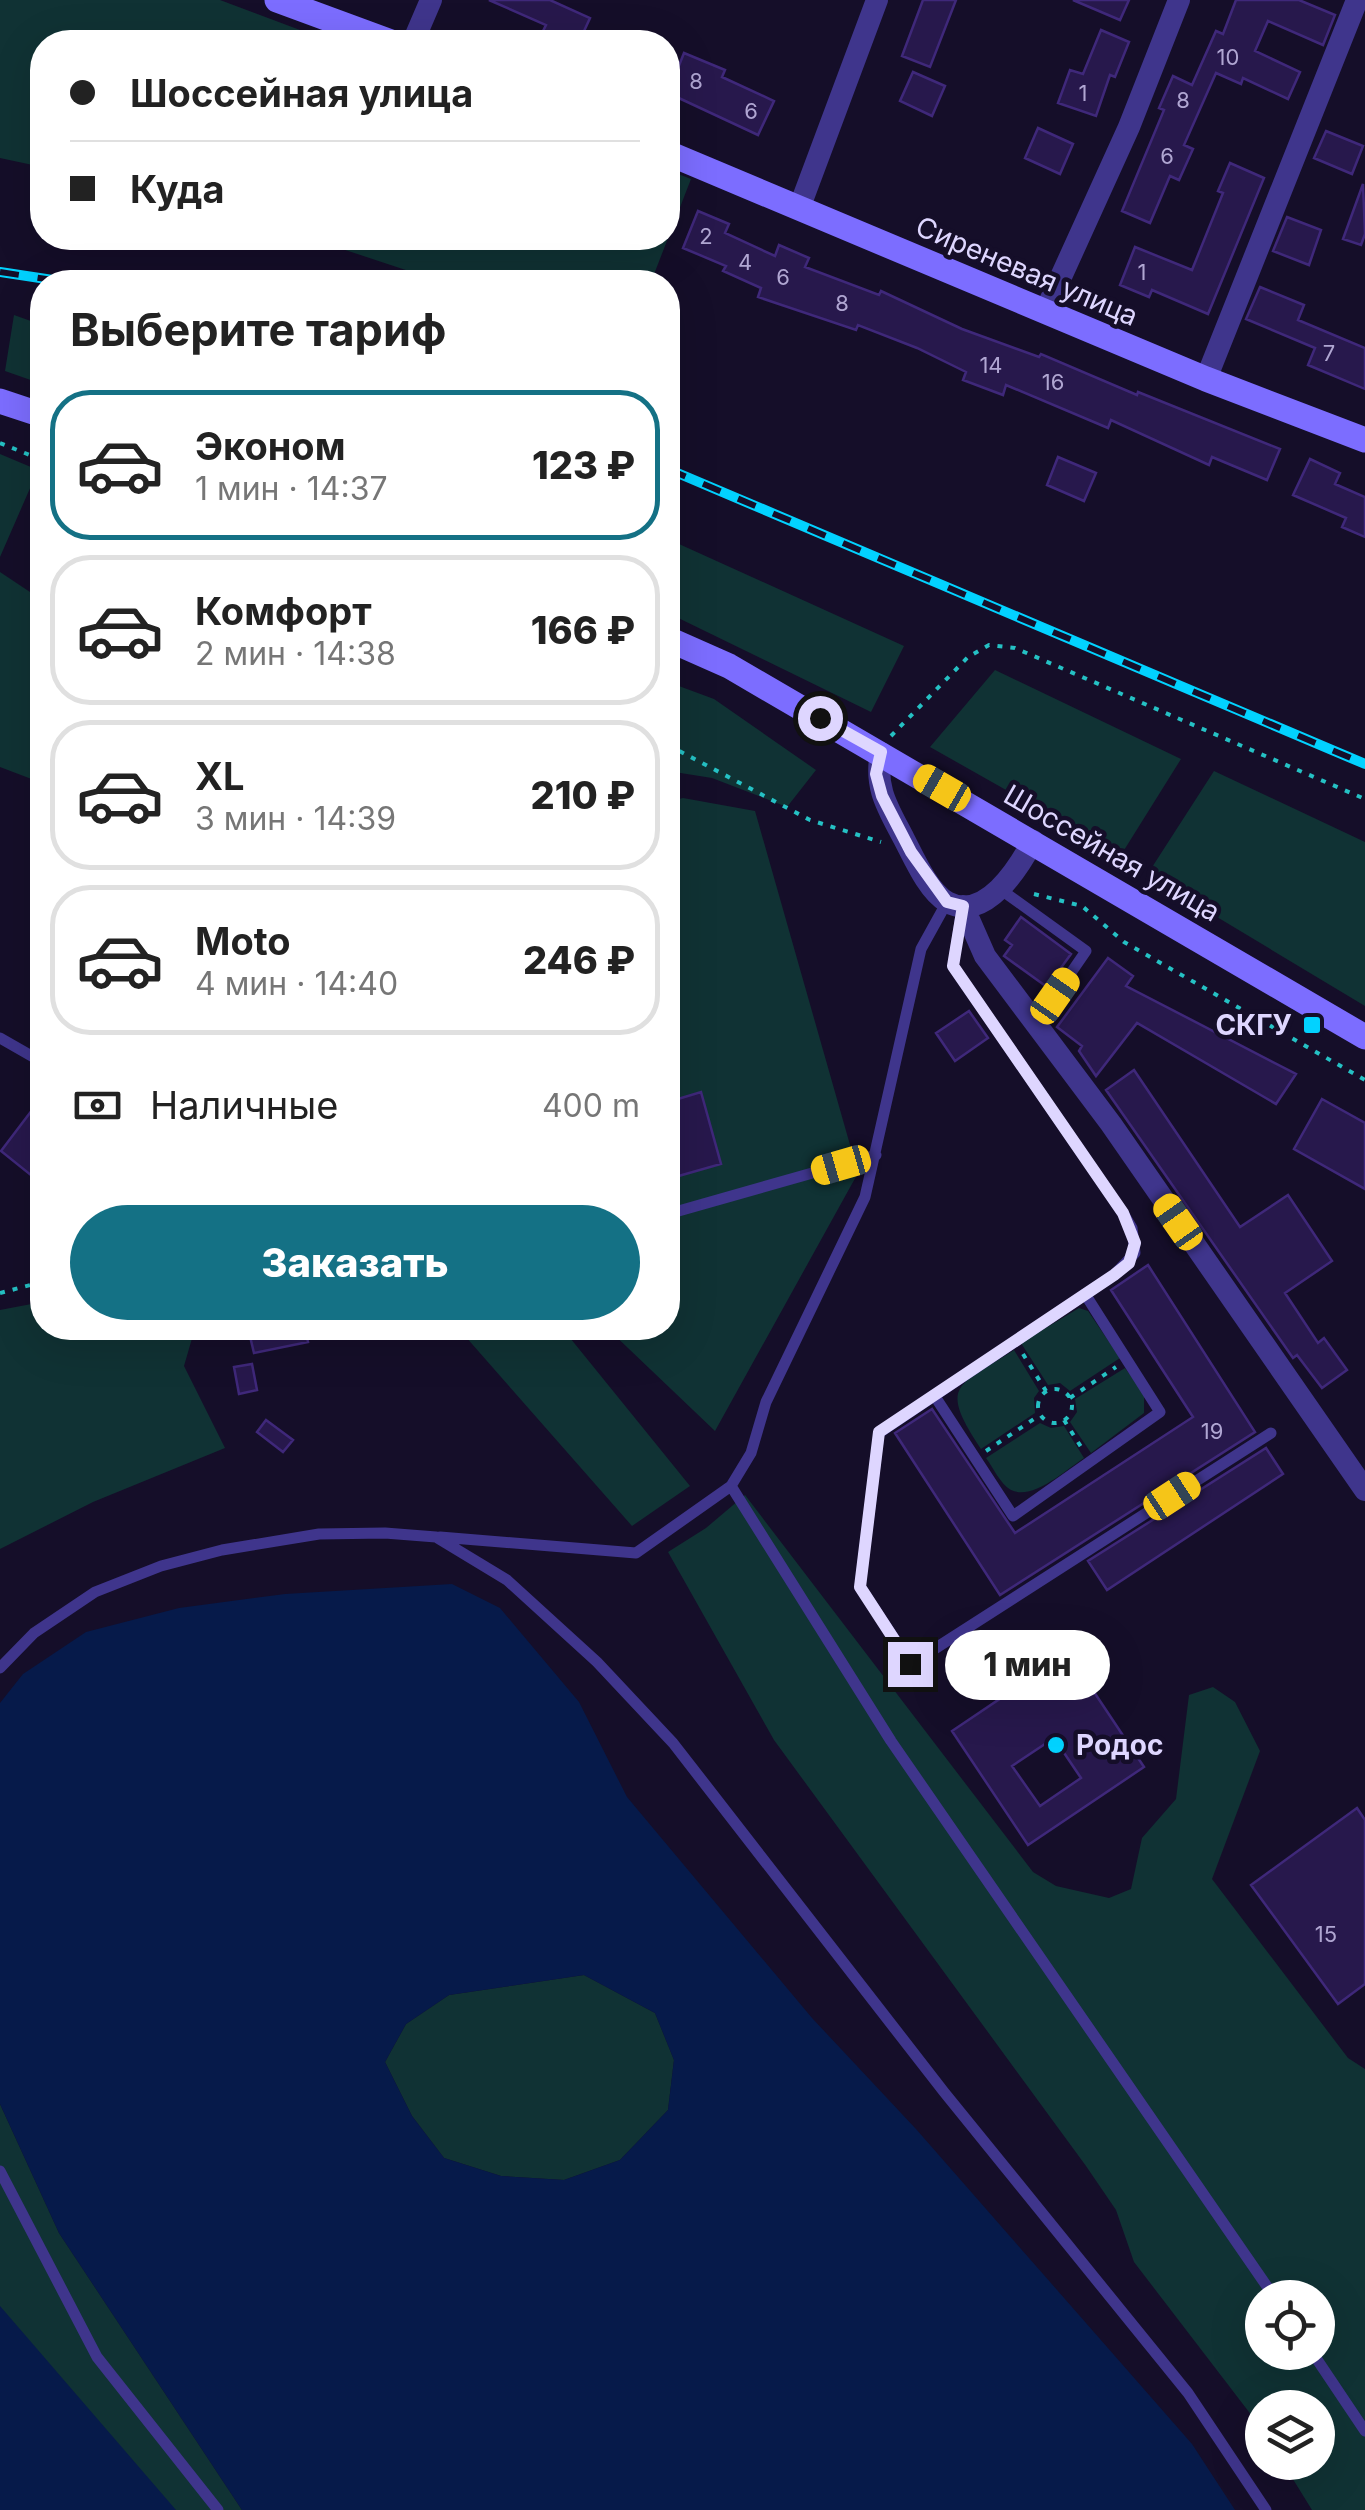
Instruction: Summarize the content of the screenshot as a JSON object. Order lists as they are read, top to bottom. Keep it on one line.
{"streets":{"street":["Сиреневая улица","Шоссейная улица"]},"places":{"transit":["СКГУ"],"other":["Родос"]},"house_numbers":["10","8","1","8","6","6","2","4","1","6","8","7","14","16","19","15"],"page":{"banner":["Шоссейная улица","Куда"],"heading":"Выберите тариф","list":[{"name":"Эконом","note":"1 мин · 14:37","value":"123 ₽"},{"name":"Комфорт","note":"2 мин · 14:38","value":"166 ₽"},{"name":"XL","note":"3 мин · 14:39","value":"210 ₽"},{"name":"Moto","note":"4 мин · 14:40","value":"246 ₽"}],"pay":["Наличные","400 m"],"buttons":"Заказать","bubble":"1 мин"}}
